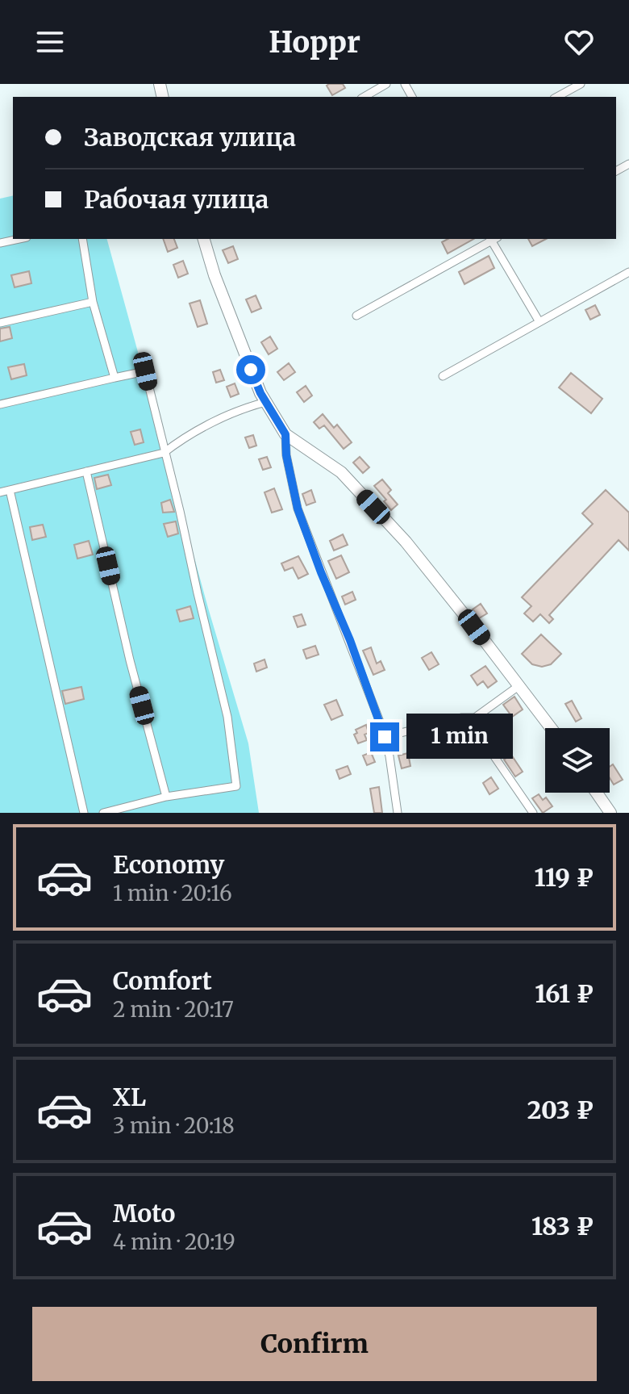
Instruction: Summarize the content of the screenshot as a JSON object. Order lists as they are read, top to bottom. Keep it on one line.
{"page":{"header":"Hoppr","banner":["Заводская улица","Рабочая улица"],"bubble":"1 min","list":[{"name":"Economy","note":"1 min · 20:16","value":"119 ₽"},{"name":"Comfort","note":"2 min · 20:17","value":"161 ₽"},{"name":"XL","note":"3 min · 20:18","value":"203 ₽"},{"name":"Moto","note":"4 min · 20:19","value":"183 ₽"}],"buttons":"Confirm"}}
